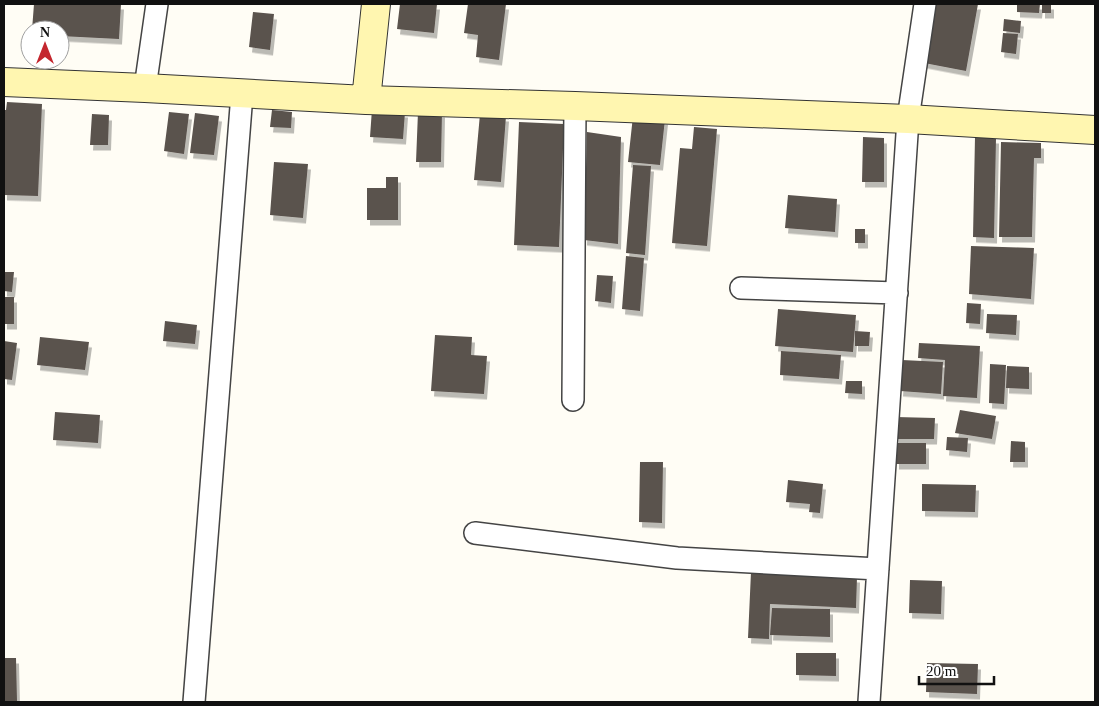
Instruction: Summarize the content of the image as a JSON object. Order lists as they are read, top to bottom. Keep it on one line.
{"scale_bar":"20 m","north":"top"}
